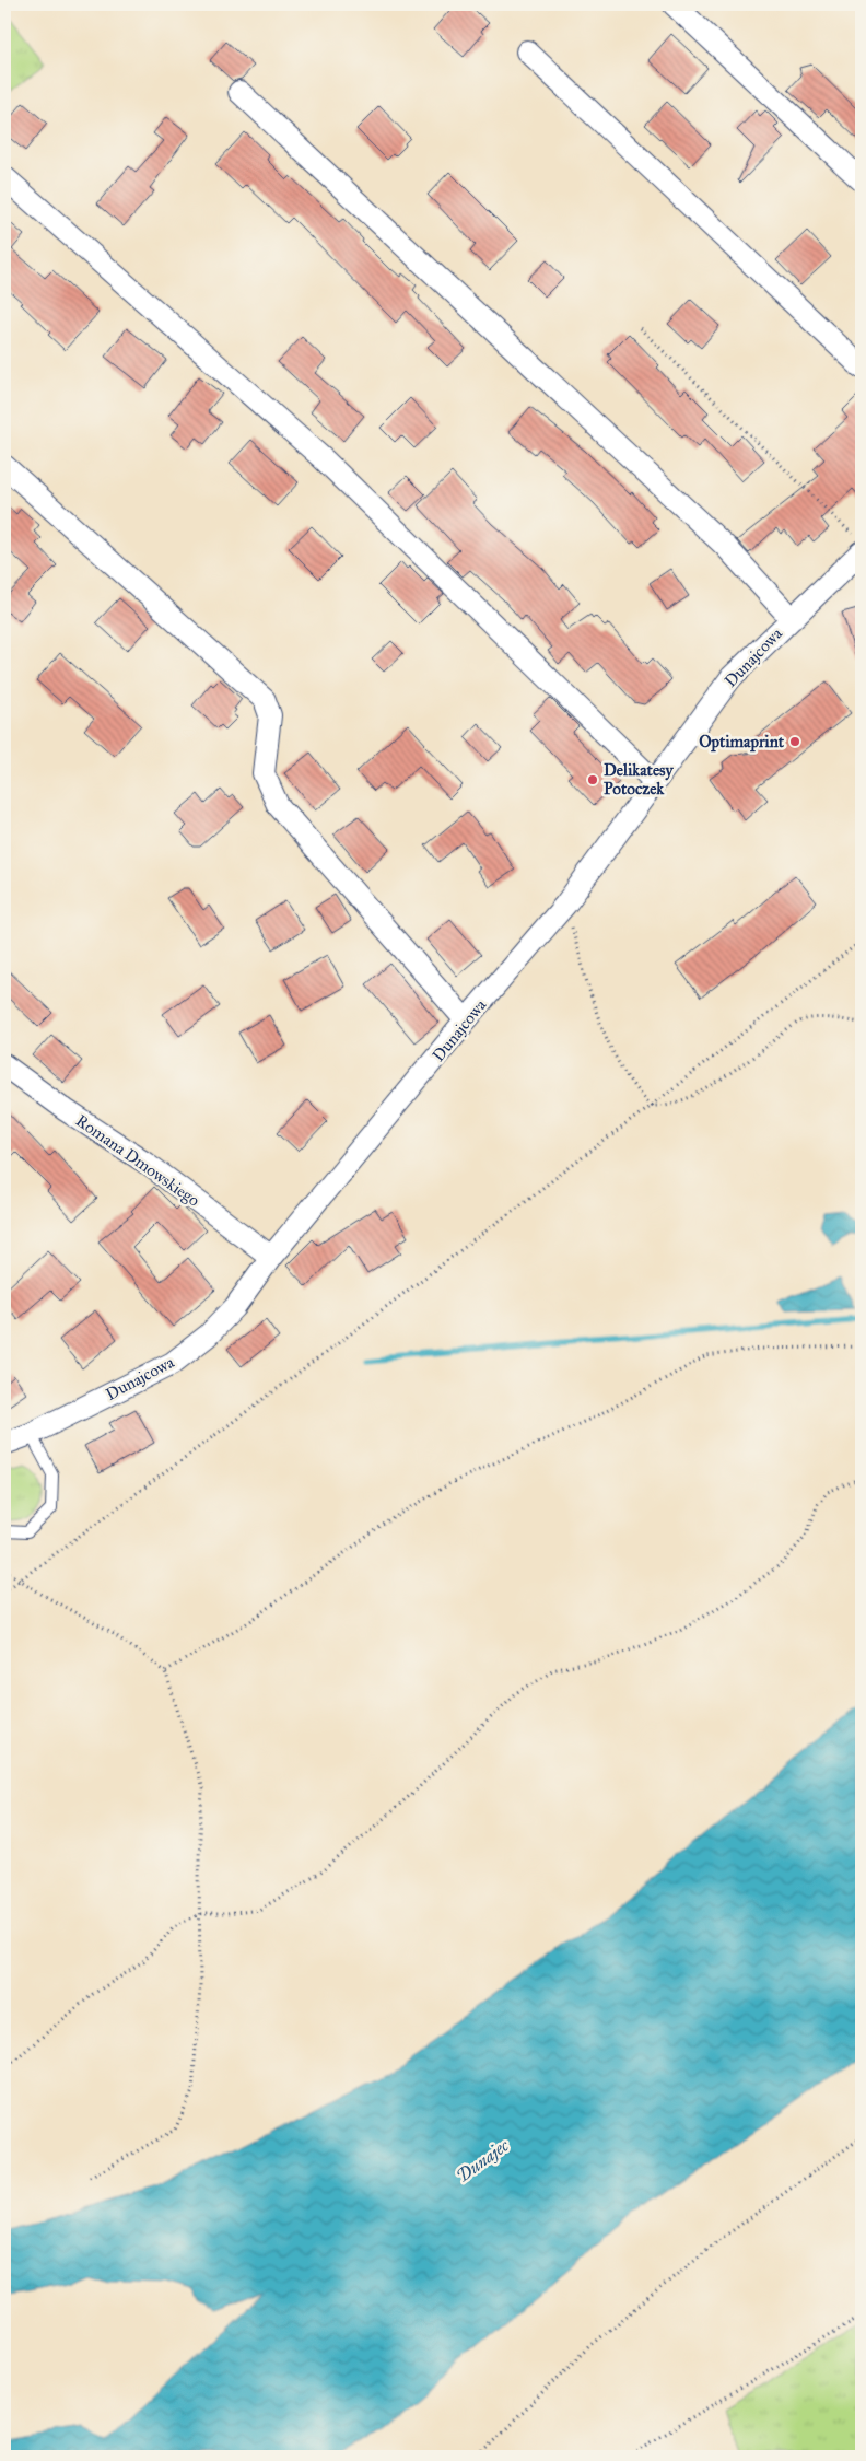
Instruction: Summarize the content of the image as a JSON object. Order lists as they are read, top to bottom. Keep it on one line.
{"streets":{"street":["Dunajcowa","Romana Dmowskiego"]},"crossings":[["Dunajcowa","Romana Dmowskiego"]],"water":["Dunajec"],"places":["Optimaprint","Delikatesy Potoczek"]}
